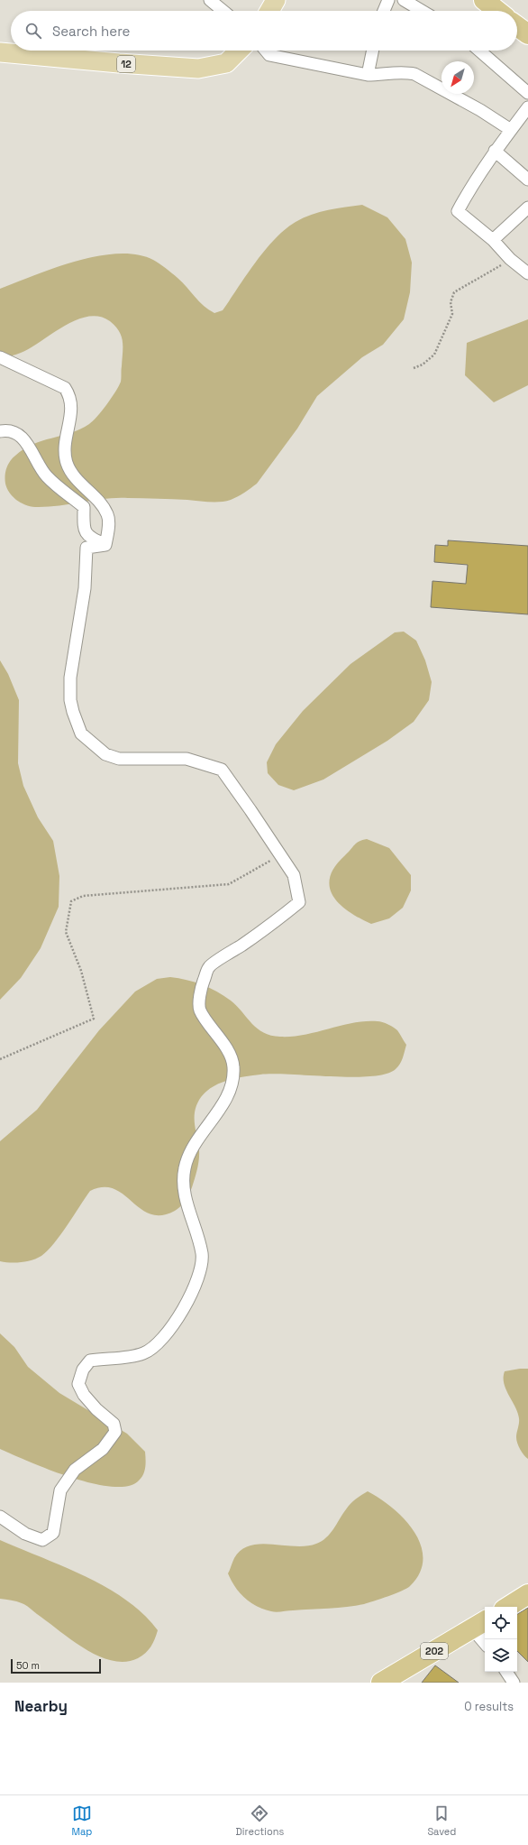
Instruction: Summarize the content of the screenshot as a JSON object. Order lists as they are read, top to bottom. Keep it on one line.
{"streets":{"highway":["202"],"main road":["12"]},"scale_bar":"50 m","north":"bottom left","page":{"search":"Search here","scale":"50 m","heading":["Nearby","0 results"],"nav":["Map","Directions","Saved"]}}
